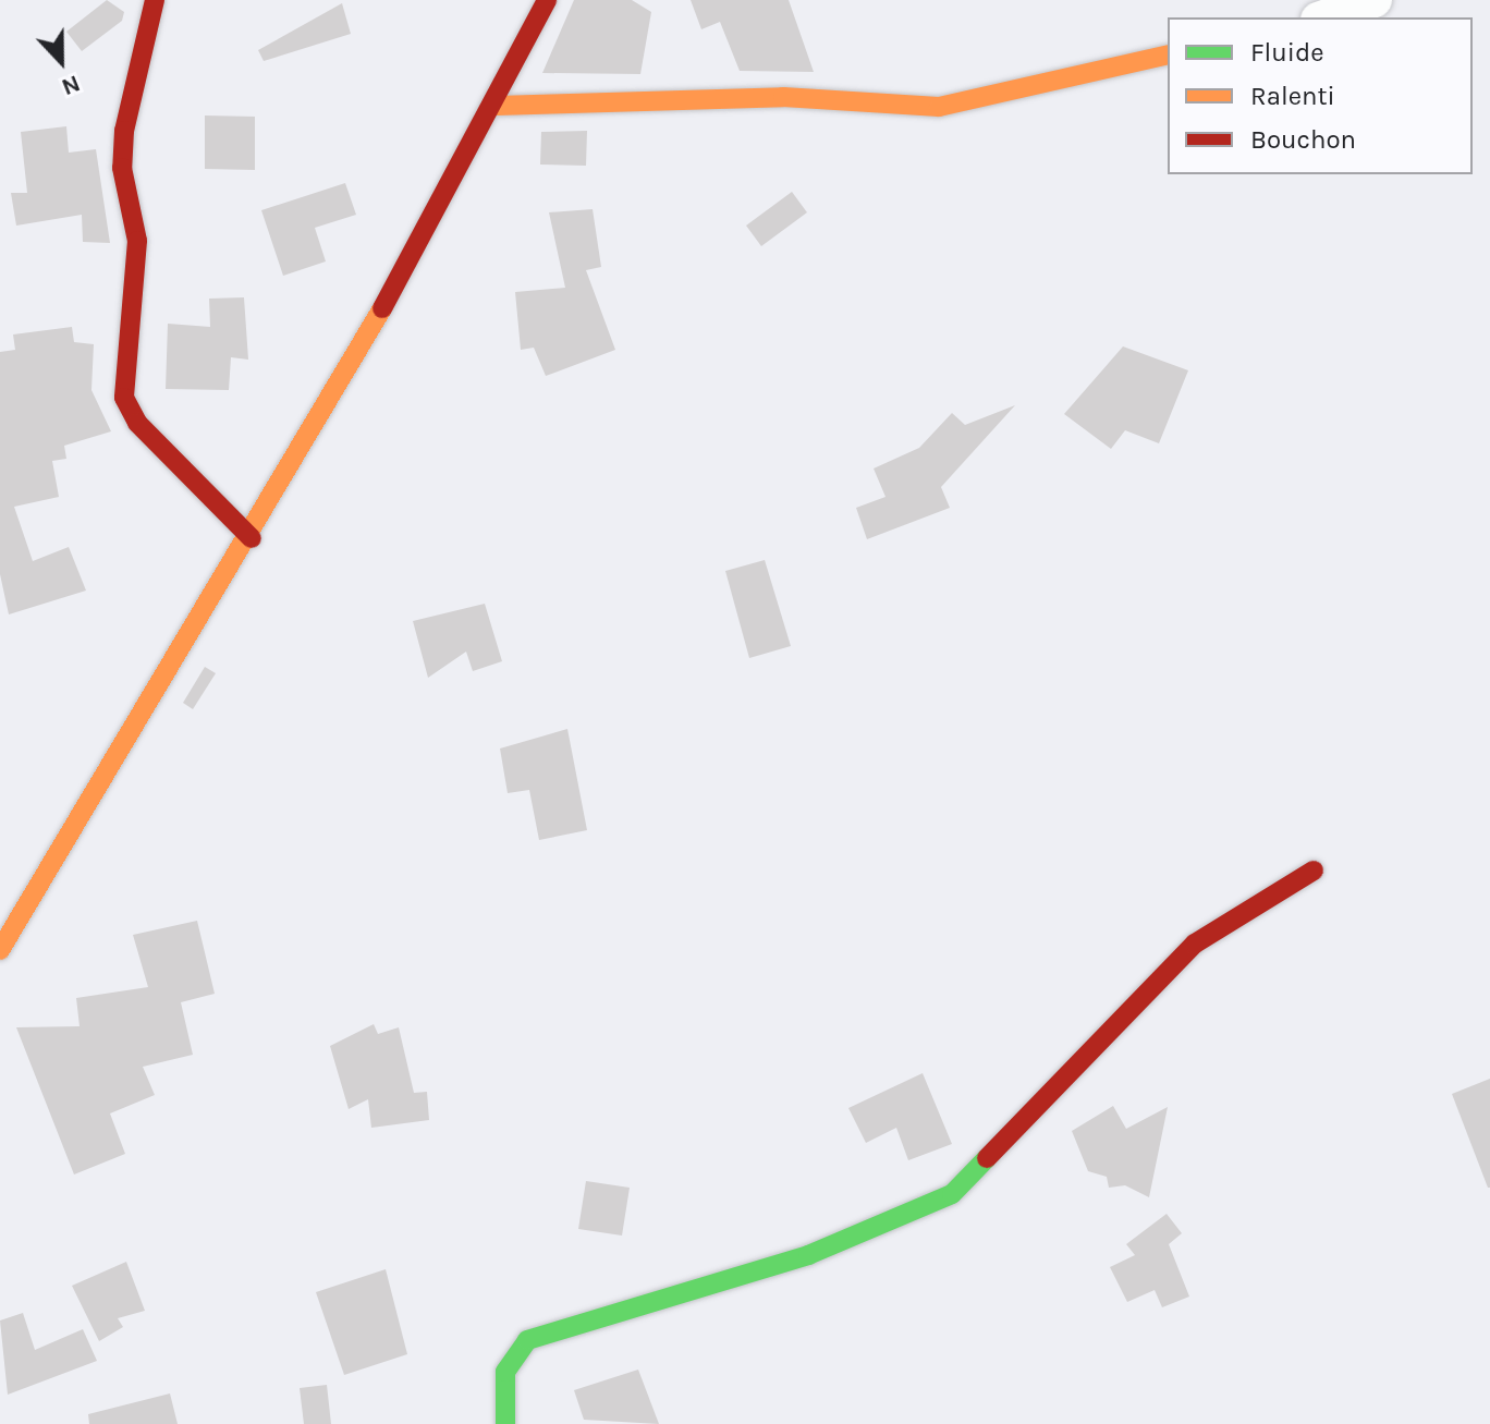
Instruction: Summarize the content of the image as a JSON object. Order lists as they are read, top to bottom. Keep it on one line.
{"legend":["Fluide","Ralenti","Bouchon"],"north":"bottom"}
